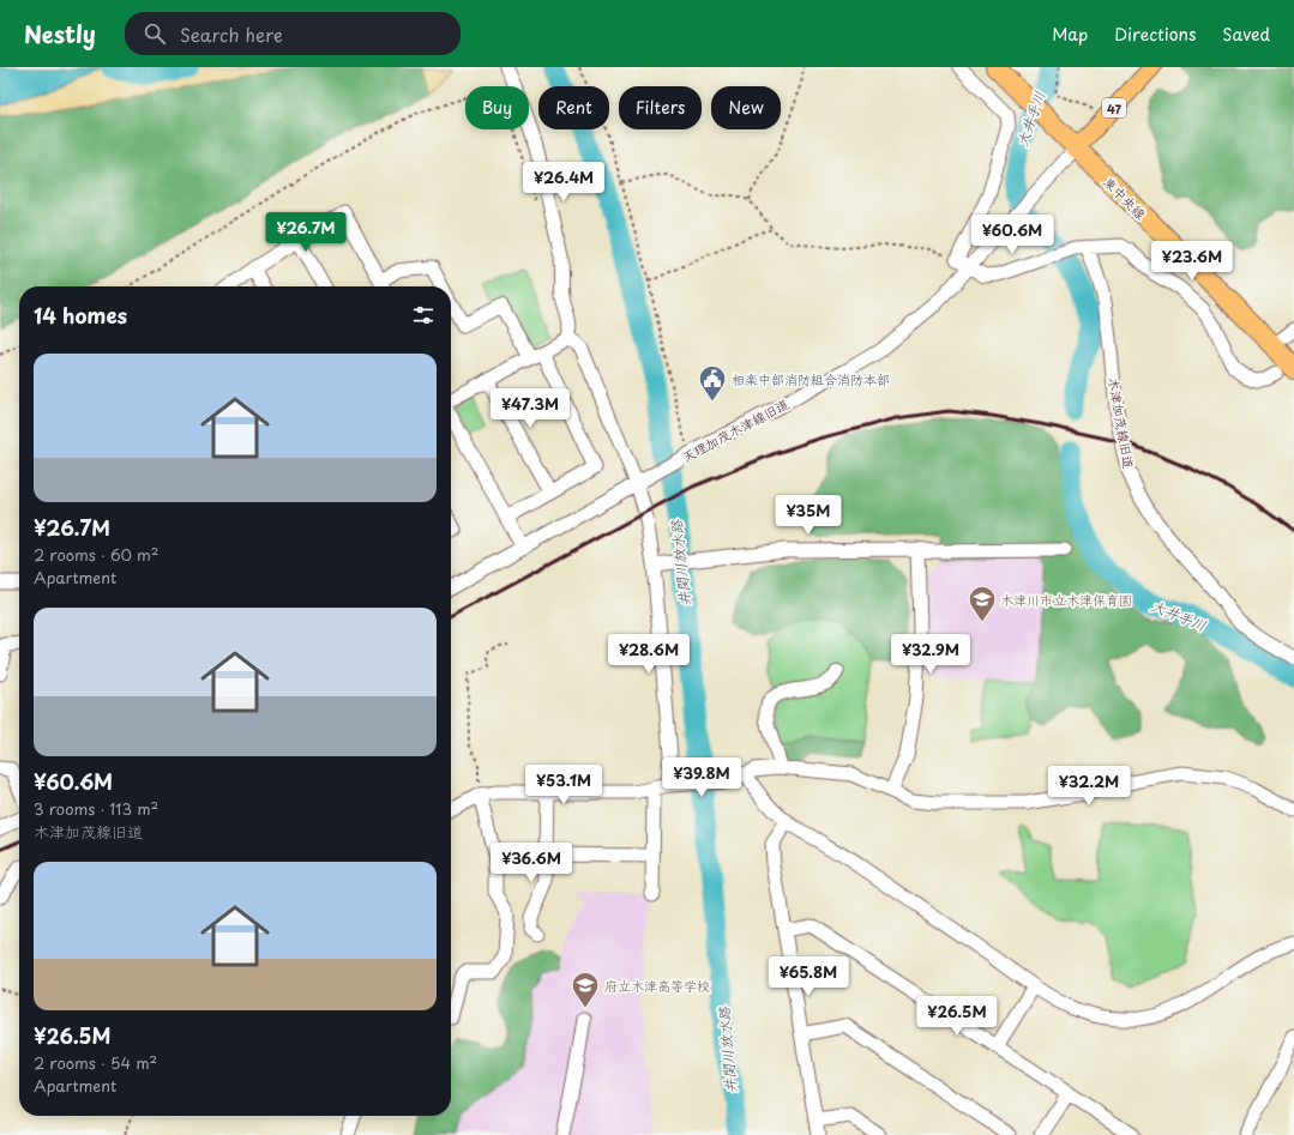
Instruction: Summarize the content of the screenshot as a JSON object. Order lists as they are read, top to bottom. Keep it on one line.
{"streets":{"highway":["東中央線"],"main road":["47"],"street":["木津加茂線旧道","天理加茂木津線旧道"]},"crossings":[["47","東中央線"],["47","天理加茂木津線旧道"],["東中央線","天理加茂木津線旧道"]],"water":["大井手川","井関川放水路"],"places":{"public building":["相楽中部消防組合消防本部"],"school or university":["木津川市立木津保育園","府立木津高等学校"]},"page":{"header":"Nestly","search":"Search here","nav":["Map","Directions","Saved"],"chip":["Buy","Rent","Filters","New"],"price":["¥26.4M","¥26.7M","¥60.6M","¥23.6M","¥47.3M","¥35M","¥28.6M","¥32.9M","¥39.8M","¥53.1M","¥32.2M","¥36.6M","¥65.8M","¥26.5M"],"heading":"14 homes","list":[{"name":"¥26.7M","note":"2 rooms · 60 m² · Apartment"},{"name":"¥60.6M","note":"3 rooms · 113 m² · 木津加茂線旧道"},{"name":"¥26.5M","note":"2 rooms · 54 m² · Apartment"}]}}
